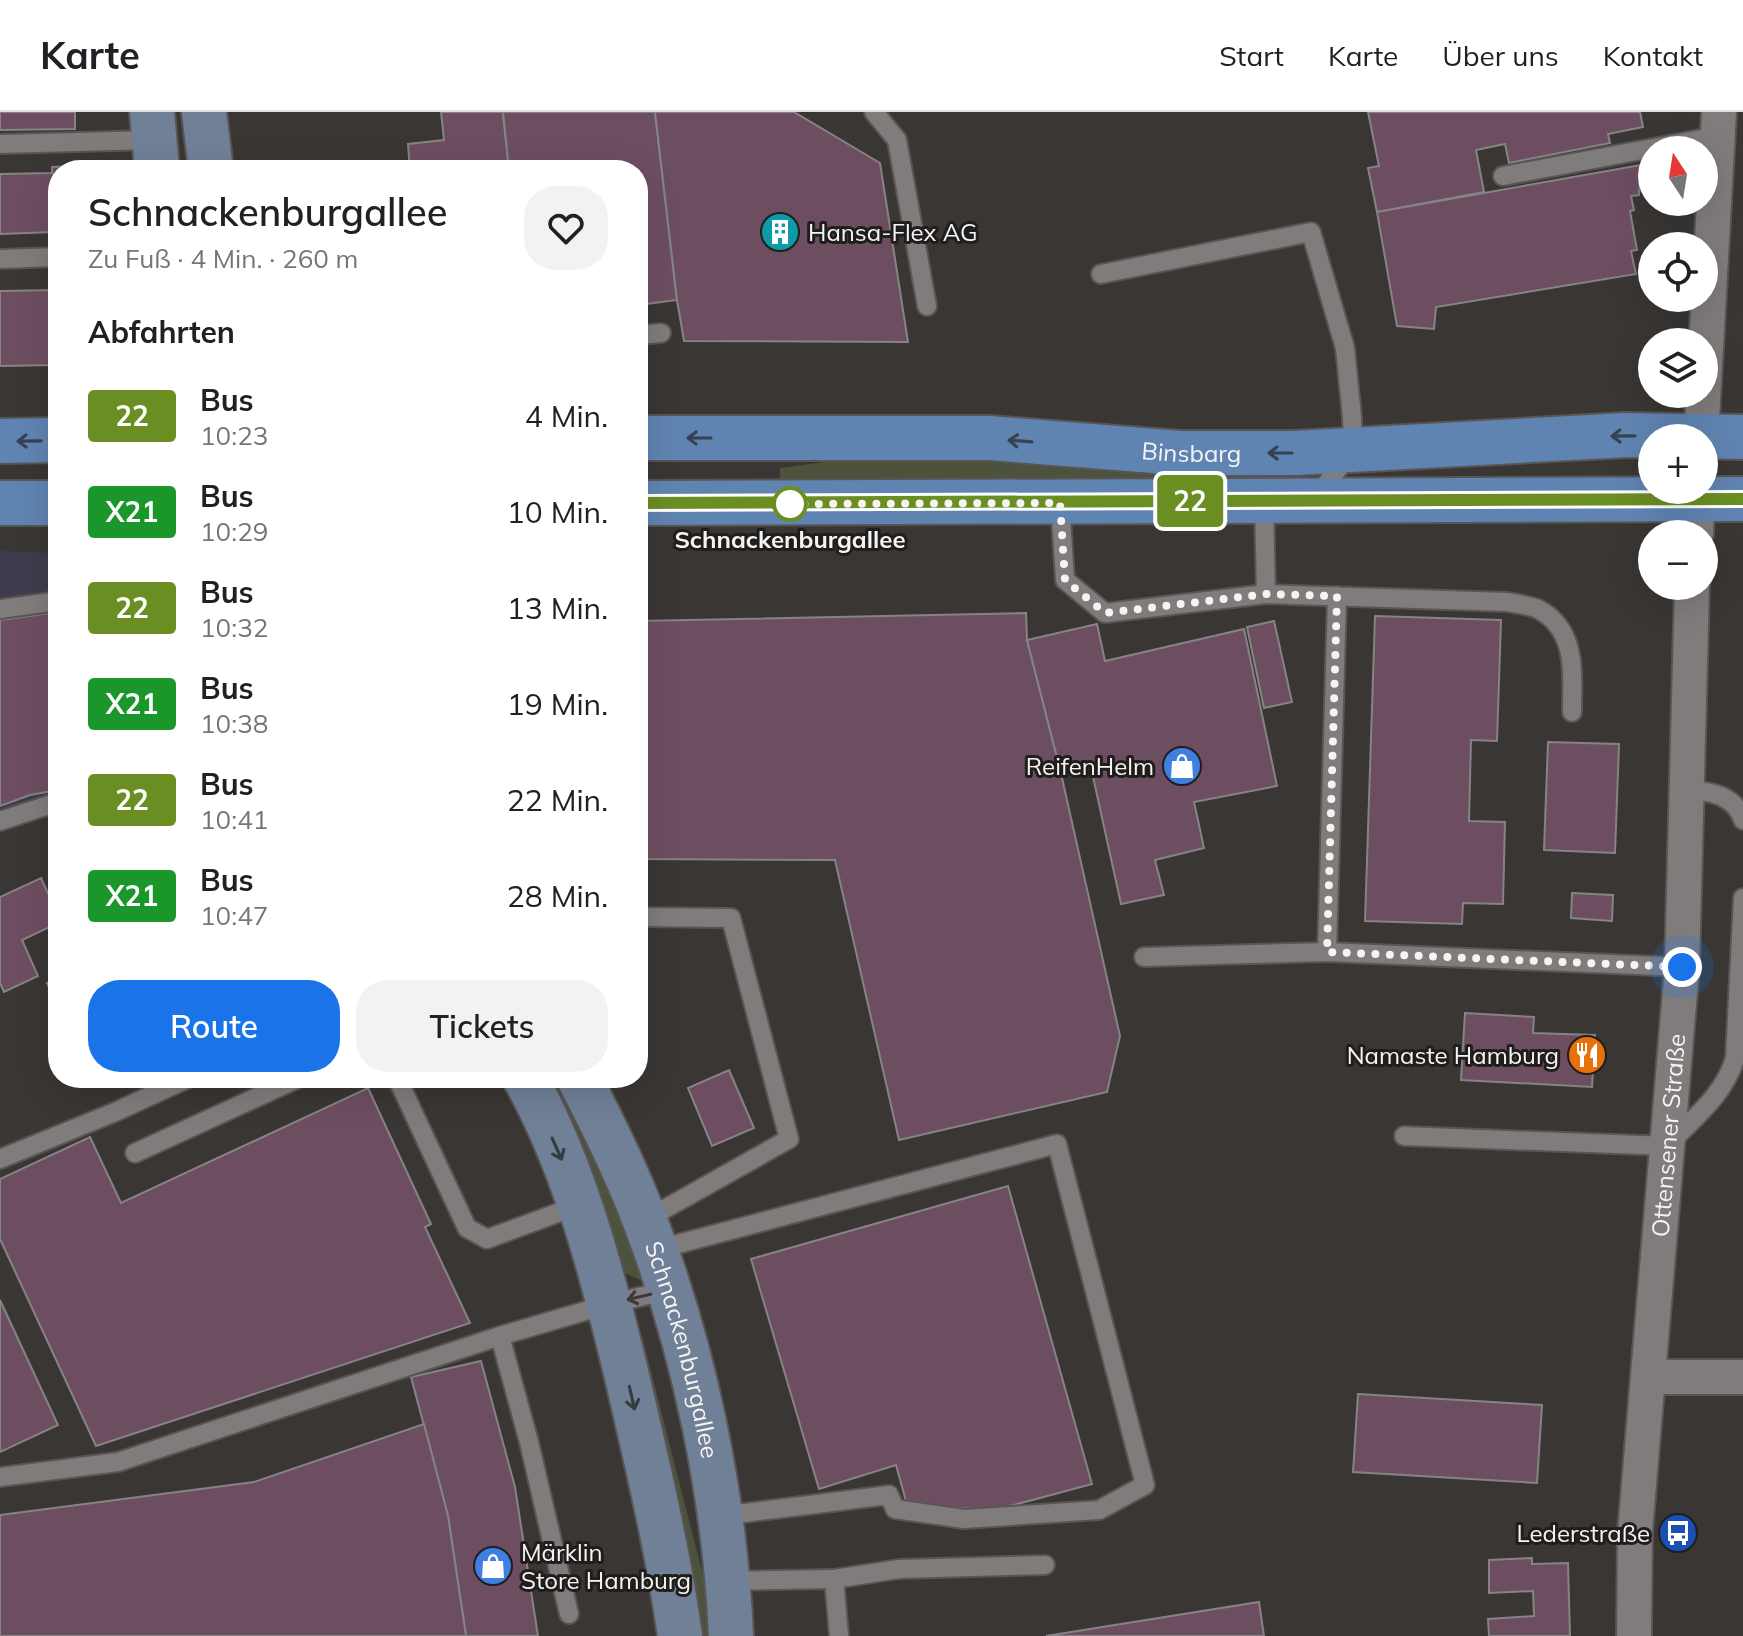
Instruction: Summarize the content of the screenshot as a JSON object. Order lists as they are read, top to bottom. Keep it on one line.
{"streets":{"main road":["Binsbarg","Schnackenburgallee"],"street":["Ottensener Straße"]},"places":{"building":["Hansa-Flex AG"],"other":["Schnackenburgallee"],"shop":["ReifenHelm","Märklin Store Hamburg"],"restaurant":["Namaste Hamburg"],"bus stop":["Lederstraße"]},"lines":["bus line 22"],"north":"top","page":{"header":"Karte","nav":["Start","Karte","Über uns","Kontakt"],"on_map":"22","map_buttons":["+","−"],"heading":[["Schnackenburgallee","Zu Fuß · 4 Min. · 260 m"],"Abfahrten"],"list":[{"mark":"22","name":"Bus","note":"10:23","value":"4 Min."},{"mark":"X21","name":"Bus","note":"10:29","value":"10 Min."},{"mark":"22","name":"Bus","note":"10:32","value":"13 Min."},{"mark":"X21","name":"Bus","note":"10:38","value":"19 Min."},{"mark":"22","name":"Bus","note":"10:41","value":"22 Min."},{"mark":"X21","name":"Bus","note":"10:47","value":"28 Min."}],"buttons":["Route","Tickets"]}}
